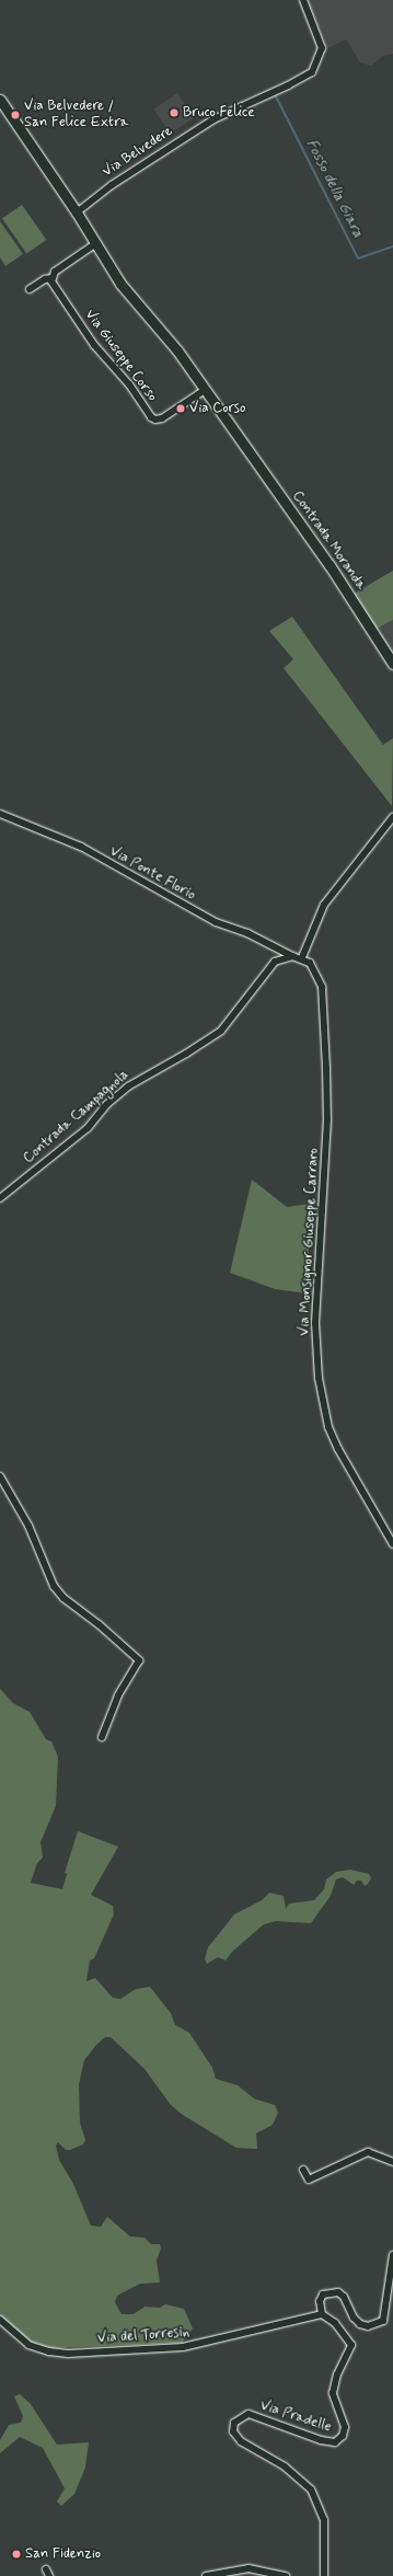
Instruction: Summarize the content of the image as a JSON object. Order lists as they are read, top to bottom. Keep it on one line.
{"streets":{"street":["Via Belvedere","Via Giuseppe Corso","Contrada Moranda","Via Ponte Florio","Contrada Campagnola","Via Monsignor Giuseppe Carraro","Via del Torresin","Via Pradelle"]},"crossings":[["Via Giuseppe Corso","Contrada Moranda"],["Via Ponte Florio","Contrada Campagnola"],["Contrada Campagnola","Via Monsignor Giuseppe Carraro"],["Via del Torresin","Via Pradelle"]],"water":["Fosso della Giara"],"places":["Bruco Felice","Via Belvedere / San Felice Extra","Via Corso","San Fidenzio"]}
